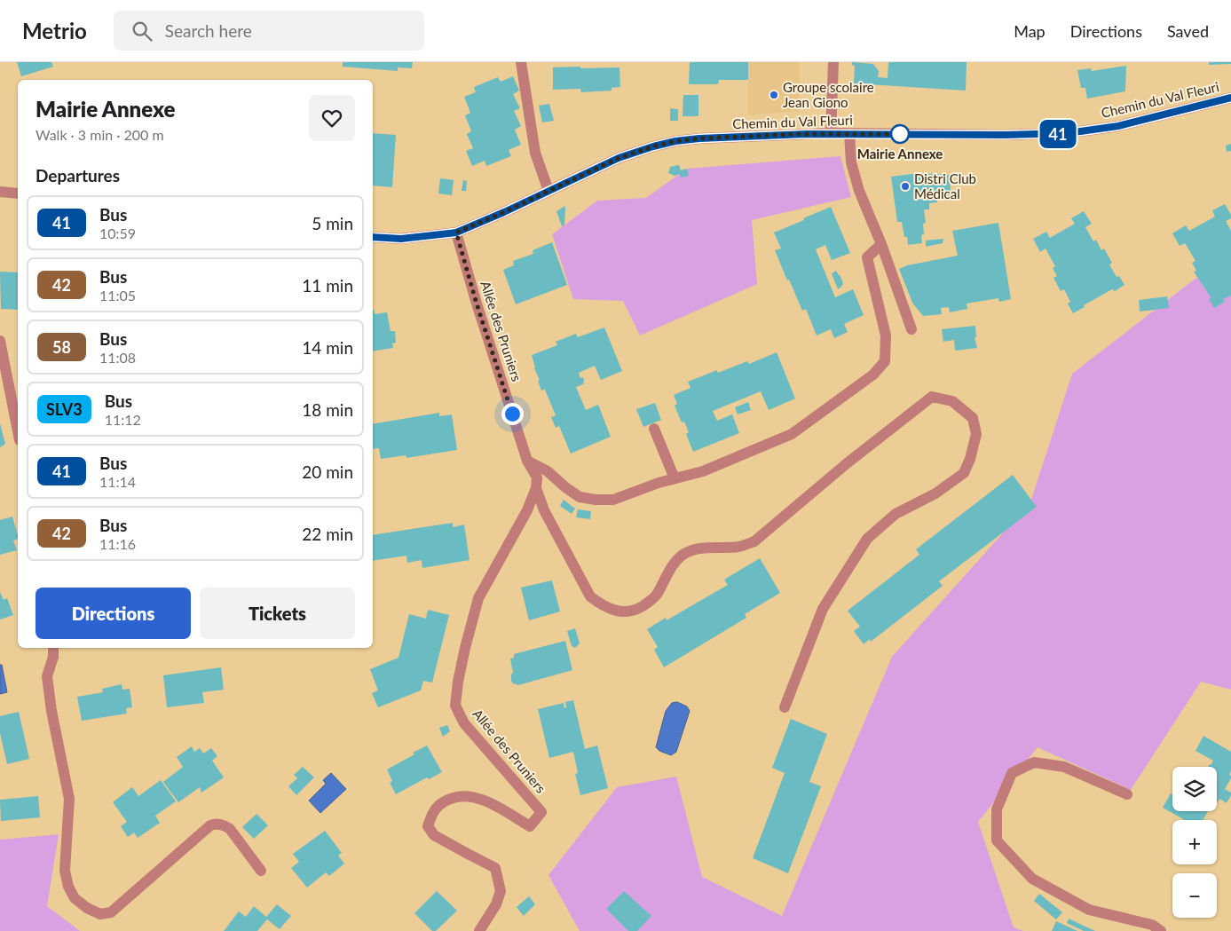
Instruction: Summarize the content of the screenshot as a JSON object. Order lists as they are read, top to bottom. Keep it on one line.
{"streets":{"street":["Chemin du Val Fleuri","Allée des Pruniers"]},"crossings":[["Chemin du Val Fleuri","Allée des Pruniers"]],"places":["Groupe scolaire Jean Giono","Mairie Annexe","Distri Club Médical"],"lines":["bus line 41"],"page":{"header":"Metrio","search":"Search here","nav":["Map","Directions","Saved"],"on_map":"41","heading":[["Mairie Annexe","Walk · 3 min · 200 m"],"Departures"],"list":[{"mark":"41","name":"Bus","note":"10:59","value":"5 min"},{"mark":"42","name":"Bus","note":"11:05","value":"11 min"},{"mark":"58","name":"Bus","note":"11:08","value":"14 min"},{"mark":"SLV3","name":"Bus","note":"11:12","value":"18 min"},{"mark":"41","name":"Bus","note":"11:14","value":"20 min"},{"mark":"42","name":"Bus","note":"11:16","value":"22 min"}],"buttons":["Directions","Tickets"],"map_buttons":["+","−"]}}
